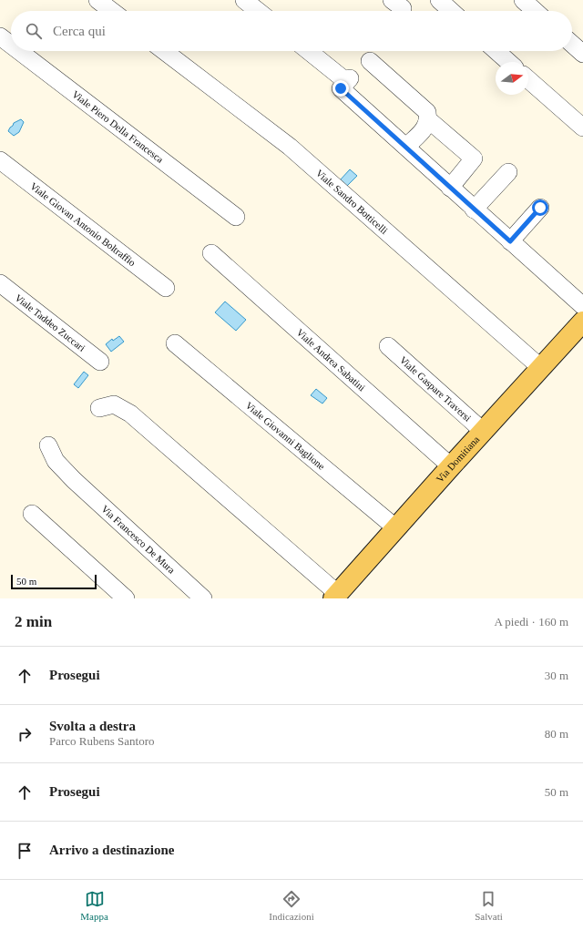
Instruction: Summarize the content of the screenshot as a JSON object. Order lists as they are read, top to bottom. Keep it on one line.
{"streets":{"main road":["Via Domitiana"],"street":["Viale Piero Della Francesca","Viale Sandro Botticelli","Viale Giovan Antonio Boltraffio","Viale Taddeo Zuccari","Viale Andrea Sabatini","Viale Gaspare Traversi","Viale Giovanni Baglione","Via Francesco De Mura"]},"crossings":[["Viale Sandro Botticelli","Via Domitiana"],["Viale Andrea Sabatini","Via Domitiana"],["Viale Gaspare Traversi","Via Domitiana"],["Viale Giovanni Baglione","Via Domitiana"]],"scale_bar":"50 m","north":"right","page":{"search":"Cerca qui","scale":"50 m","heading":["2 min","A piedi · 160 m"],"list":[["Prosegui","30 m"],["Svolta a destra","Parco Rubens Santoro","80 m"],["Prosegui","50 m"],"Arrivo a destinazione"],"nav":["Mappa","Indicazioni","Salvati"]}}
